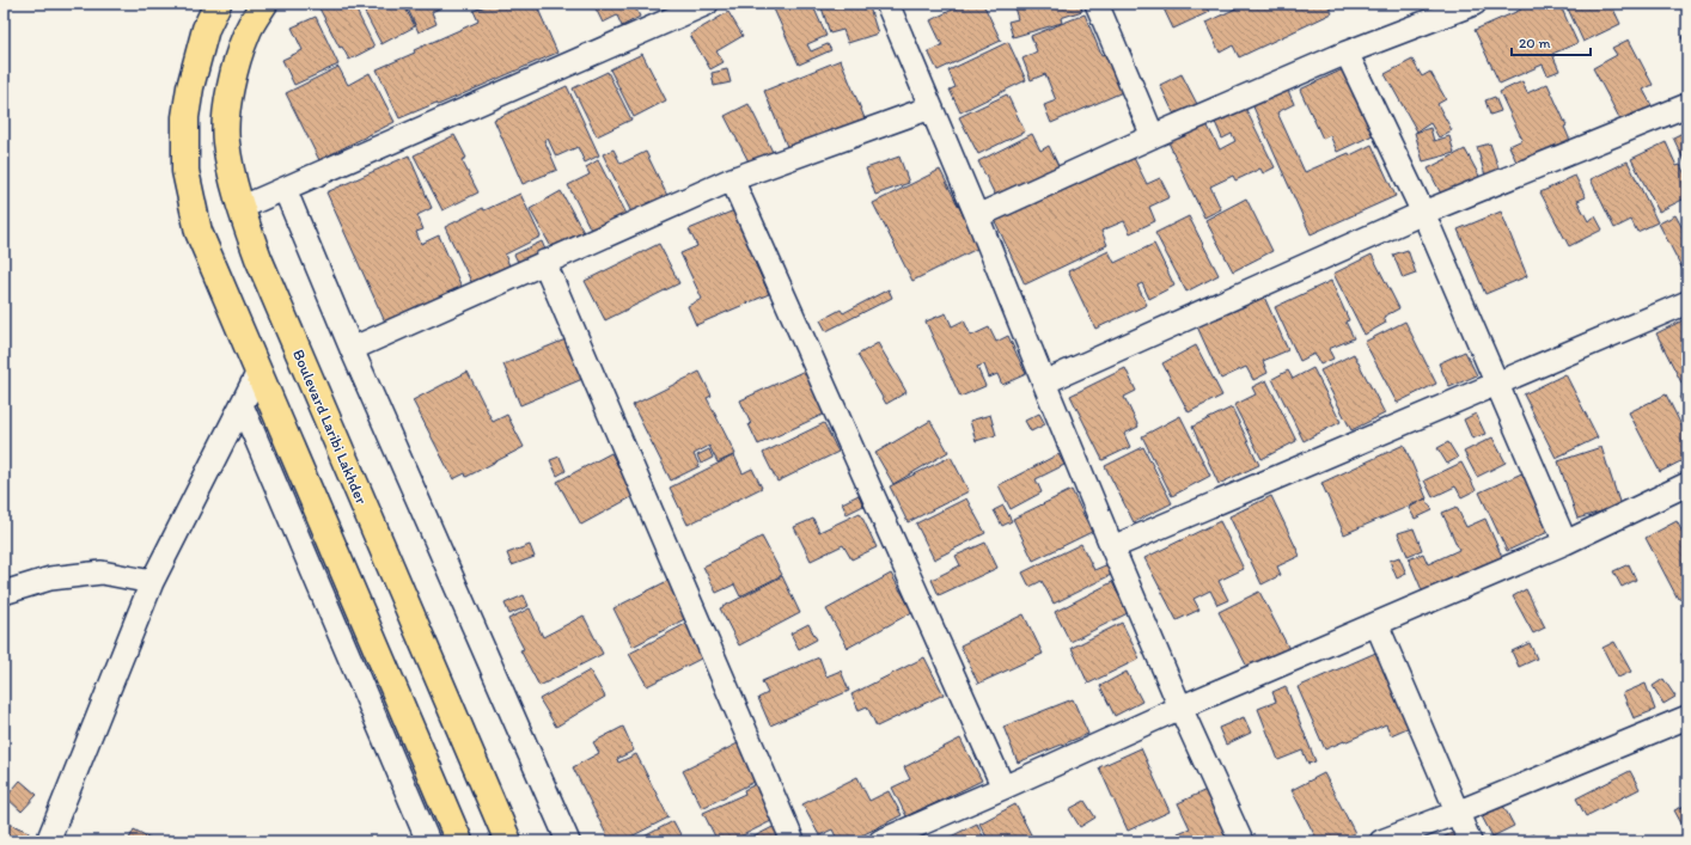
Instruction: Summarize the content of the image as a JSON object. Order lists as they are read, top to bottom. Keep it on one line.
{"streets":{"main road":["Boulevard Laribi Lakhder"]},"scale_bar":"20 m"}
